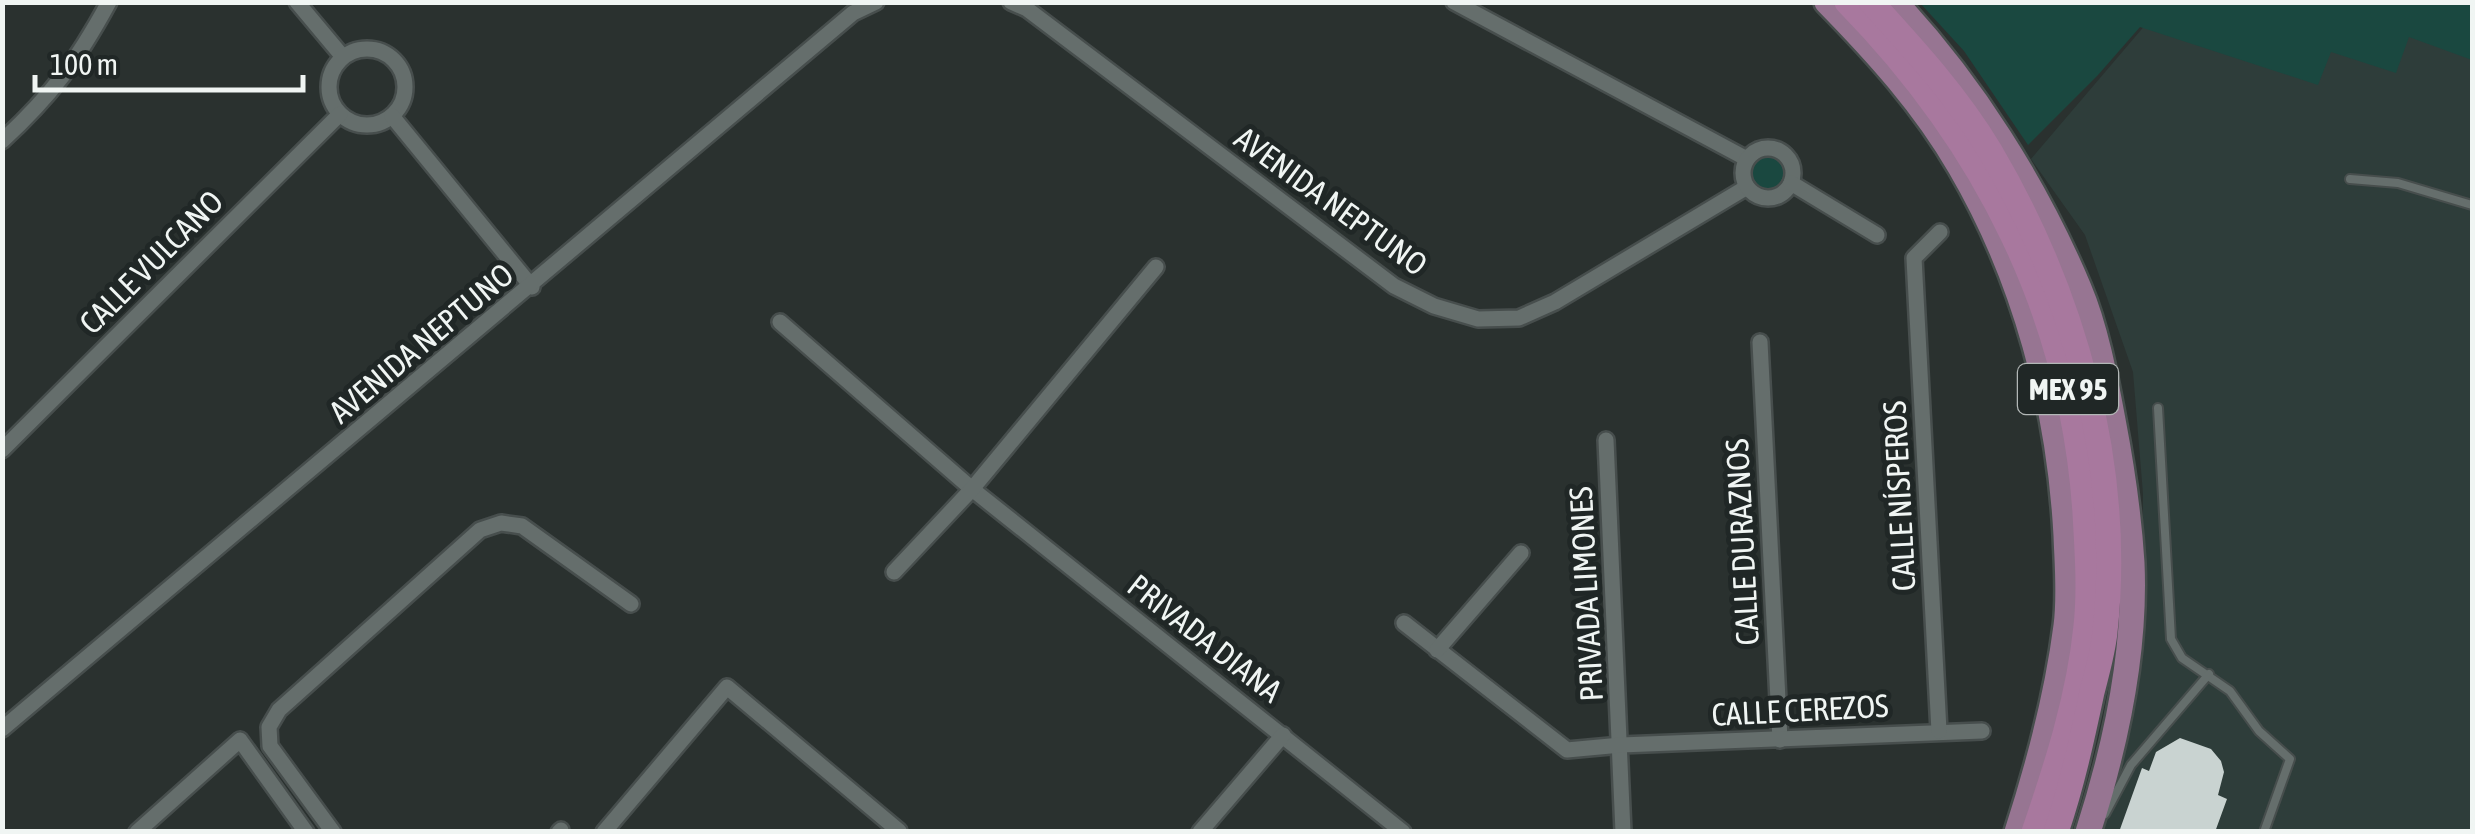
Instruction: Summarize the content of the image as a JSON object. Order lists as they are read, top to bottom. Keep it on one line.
{"streets":{"highway":["MEX 95"],"street":["AVENIDA NEPTUNO","CALLE VULCANO","CALLE NÍSPEROS","CALLE DURAZNOS","PRIVADA LIMONES","PRIVADA DIANA","CALLE CEREZOS"]},"crossings":[["CALLE NÍSPEROS","CALLE CEREZOS"],["CALLE DURAZNOS","CALLE CEREZOS"],["PRIVADA LIMONES","CALLE CEREZOS"]],"scale_bar":"100 m"}
